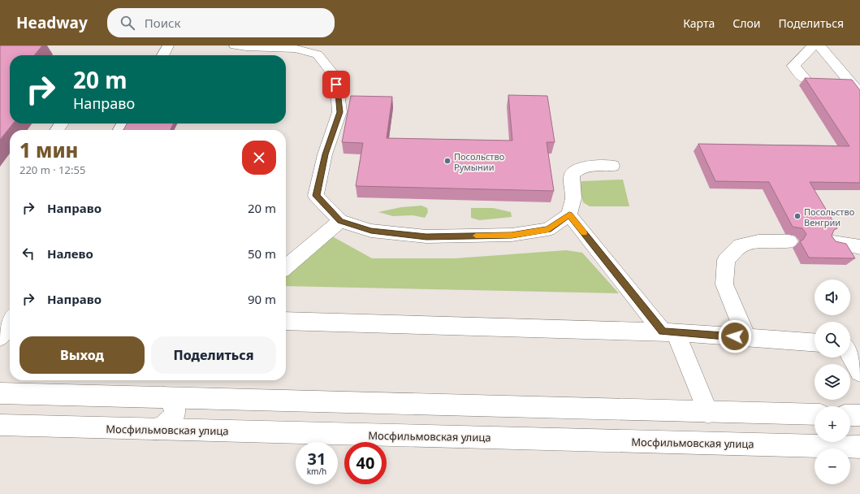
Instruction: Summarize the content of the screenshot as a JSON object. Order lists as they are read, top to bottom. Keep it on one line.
{"streets":{"main road":["Мосфильмовская улица"]},"places":["Посольство Румынии","Посольство Венгрии"],"page":{"header":"Headway","search":"Поиск","nav":["Карта","Слои","Поделиться"],"turn":["20 m","Направо"],"heading":["1 мин","220 m · 12:55"],"list":[{"name":"Направо","value":"20 m"},{"name":"Налево","value":"50 m"},{"name":"Направо","value":"90 m"}],"map_buttons":["+","−"],"buttons":["Выход","Поделиться"],"speed":"31 km/h","limit":"40"}}
